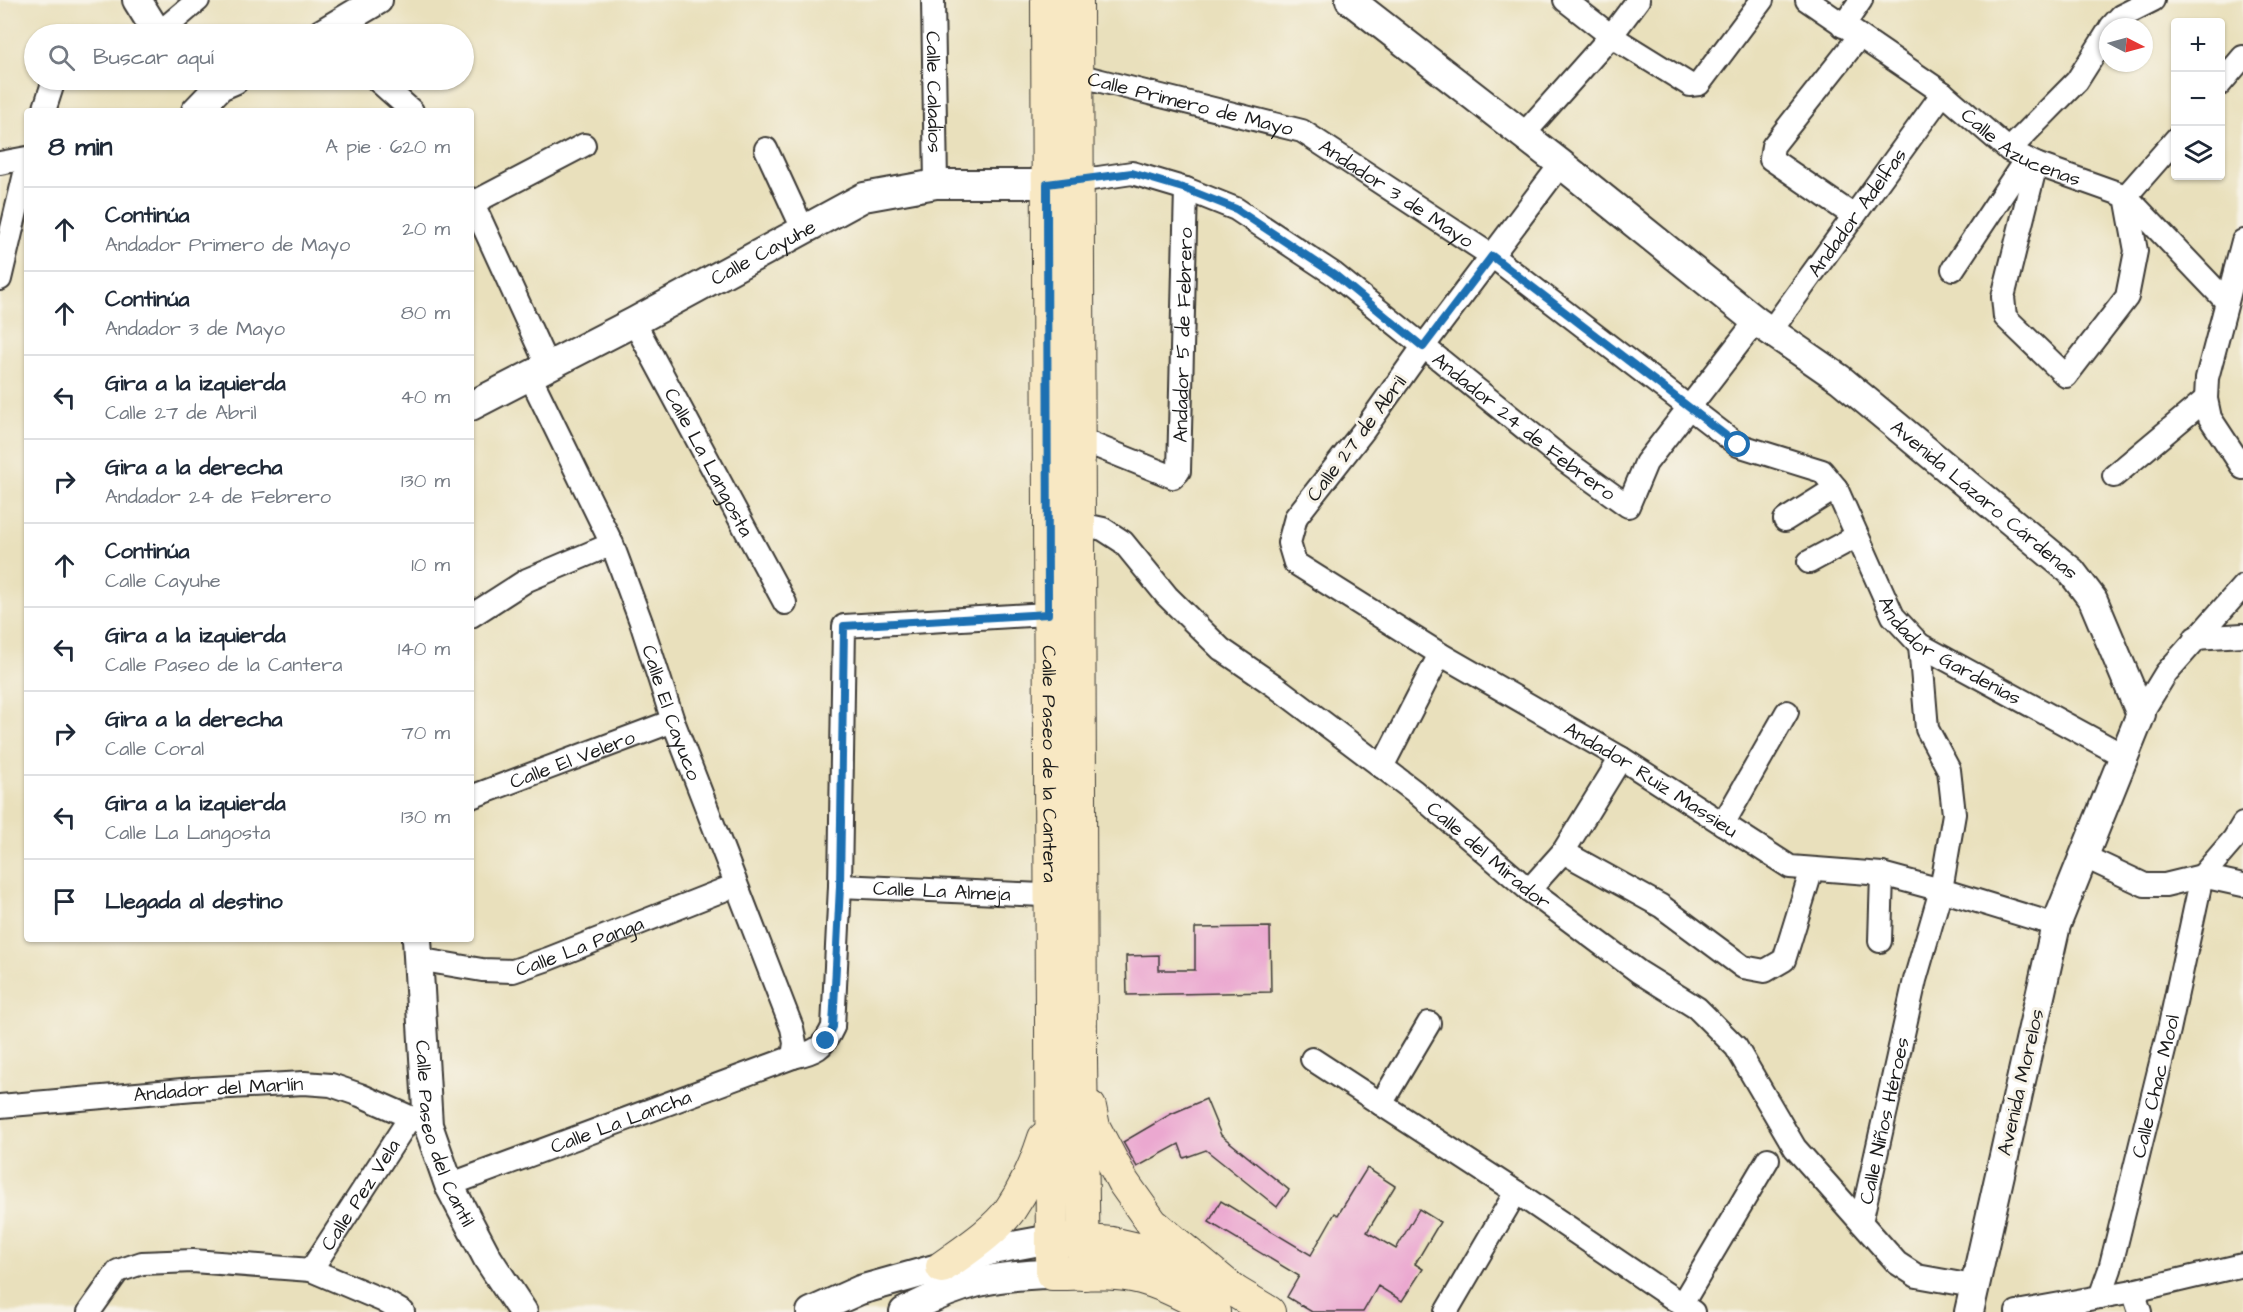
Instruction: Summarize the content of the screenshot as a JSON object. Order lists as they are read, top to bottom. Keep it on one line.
{"streets":{"main road":["Calle Paseo de la Cantera"],"street":["Calle Caladios","Calle Primero de Mayo","Calle Azucenas","Andador 3 de Mayo","Andador Adelfas","Calle Cayuhe","Andador 5 de Febrero","Andador 24 de Febrero","Calle 27 de Abril","Calle La Langosta","Avenida Lázaro Cárdenas","Andador Gardenias","Calle El Cayuco","Calle El Velero","Andador Ruiz Massieu","Calle del Mirador","Calle La Almeja","Calle La Panga","Avenida Morelos","Calle Chac Mool","Andador del Marlín","Calle La Lancha","Calle Niños Héroes","Calle Paseo del Cantil","Calle Pez Vela"]},"crossings":[["Calle Caladios","Calle Cayuhe"],["Calle Primero de Mayo","Andador 3 de Mayo"],["Calle Primero de Mayo","Calle Paseo de la Cantera"],["Calle Azucenas","Andador Adelfas"],["Andador 3 de Mayo","Andador Adelfas"],["Andador 3 de Mayo","Calle 27 de Abril"],["Andador 3 de Mayo","Andador Gardenias"],["Andador Adelfas","Andador 24 de Febrero"],["Andador Adelfas","Avenida Lázaro Cárdenas"],["Calle Cayuhe","Andador 24 de Febrero"],["Calle Cayuhe","Calle La Langosta"],["Calle Cayuhe","Calle El Cayuco"],["Calle Cayuhe","Calle Paseo de la Cantera"],["Andador 5 de Febrero","Andador 24 de Febrero"],["Andador 5 de Febrero","Calle Paseo de la Cantera"],["Andador 24 de Febrero","Calle 27 de Abril"],["Andador 24 de Febrero","Calle Paseo de la Cantera"],["Calle 27 de Abril","Avenida Lázaro Cárdenas"],["Calle 27 de Abril","Andador Ruiz Massieu"],["Avenida Lázaro Cárdenas","Avenida Morelos"],["Andador Gardenias","Avenida Morelos"],["Andador Gardenias","Calle Niños Héroes"],["Calle El Cayuco","Calle El Velero"],["Calle El Cayuco","Calle La Panga"],["Calle El Cayuco","Calle La Lancha"],["Calle Paseo de la Cantera","Calle del Mirador"],["Calle Paseo de la Cantera","Calle La Almeja"],["Andador Ruiz Massieu","Avenida Morelos"],["Andador Ruiz Massieu","Calle Niños Héroes"],["Calle del Mirador","Calle Niños Héroes"],["Calle La Panga","Calle Paseo del Cantil"],["Avenida Morelos","Calle Niños Héroes"],["Andador del Marlín","Calle Paseo del Cantil"],["Andador del Marlín","Calle Pez Vela"],["Calle La Lancha","Calle Paseo del Cantil"],["Calle Paseo del Cantil","Calle Pez Vela"]],"north":"right","page":{"map_buttons":["+","−"],"search":"Buscar aquí","heading":["8 min","A pie · 620 m"],"list":[["Continúa","Andador Primero de Mayo","20 m"],["Continúa","Andador 3 de Mayo","80 m"],["Gira a la izquierda","Calle 27 de Abril","40 m"],["Gira a la derecha","Andador 24 de Febrero","130 m"],["Continúa","Calle Cayuhe","10 m"],["Gira a la izquierda","Calle Paseo de la Cantera","140 m"],["Gira a la derecha","Calle Coral","70 m"],["Gira a la izquierda","Calle La Langosta","130 m"],"Llegada al destino"]}}
